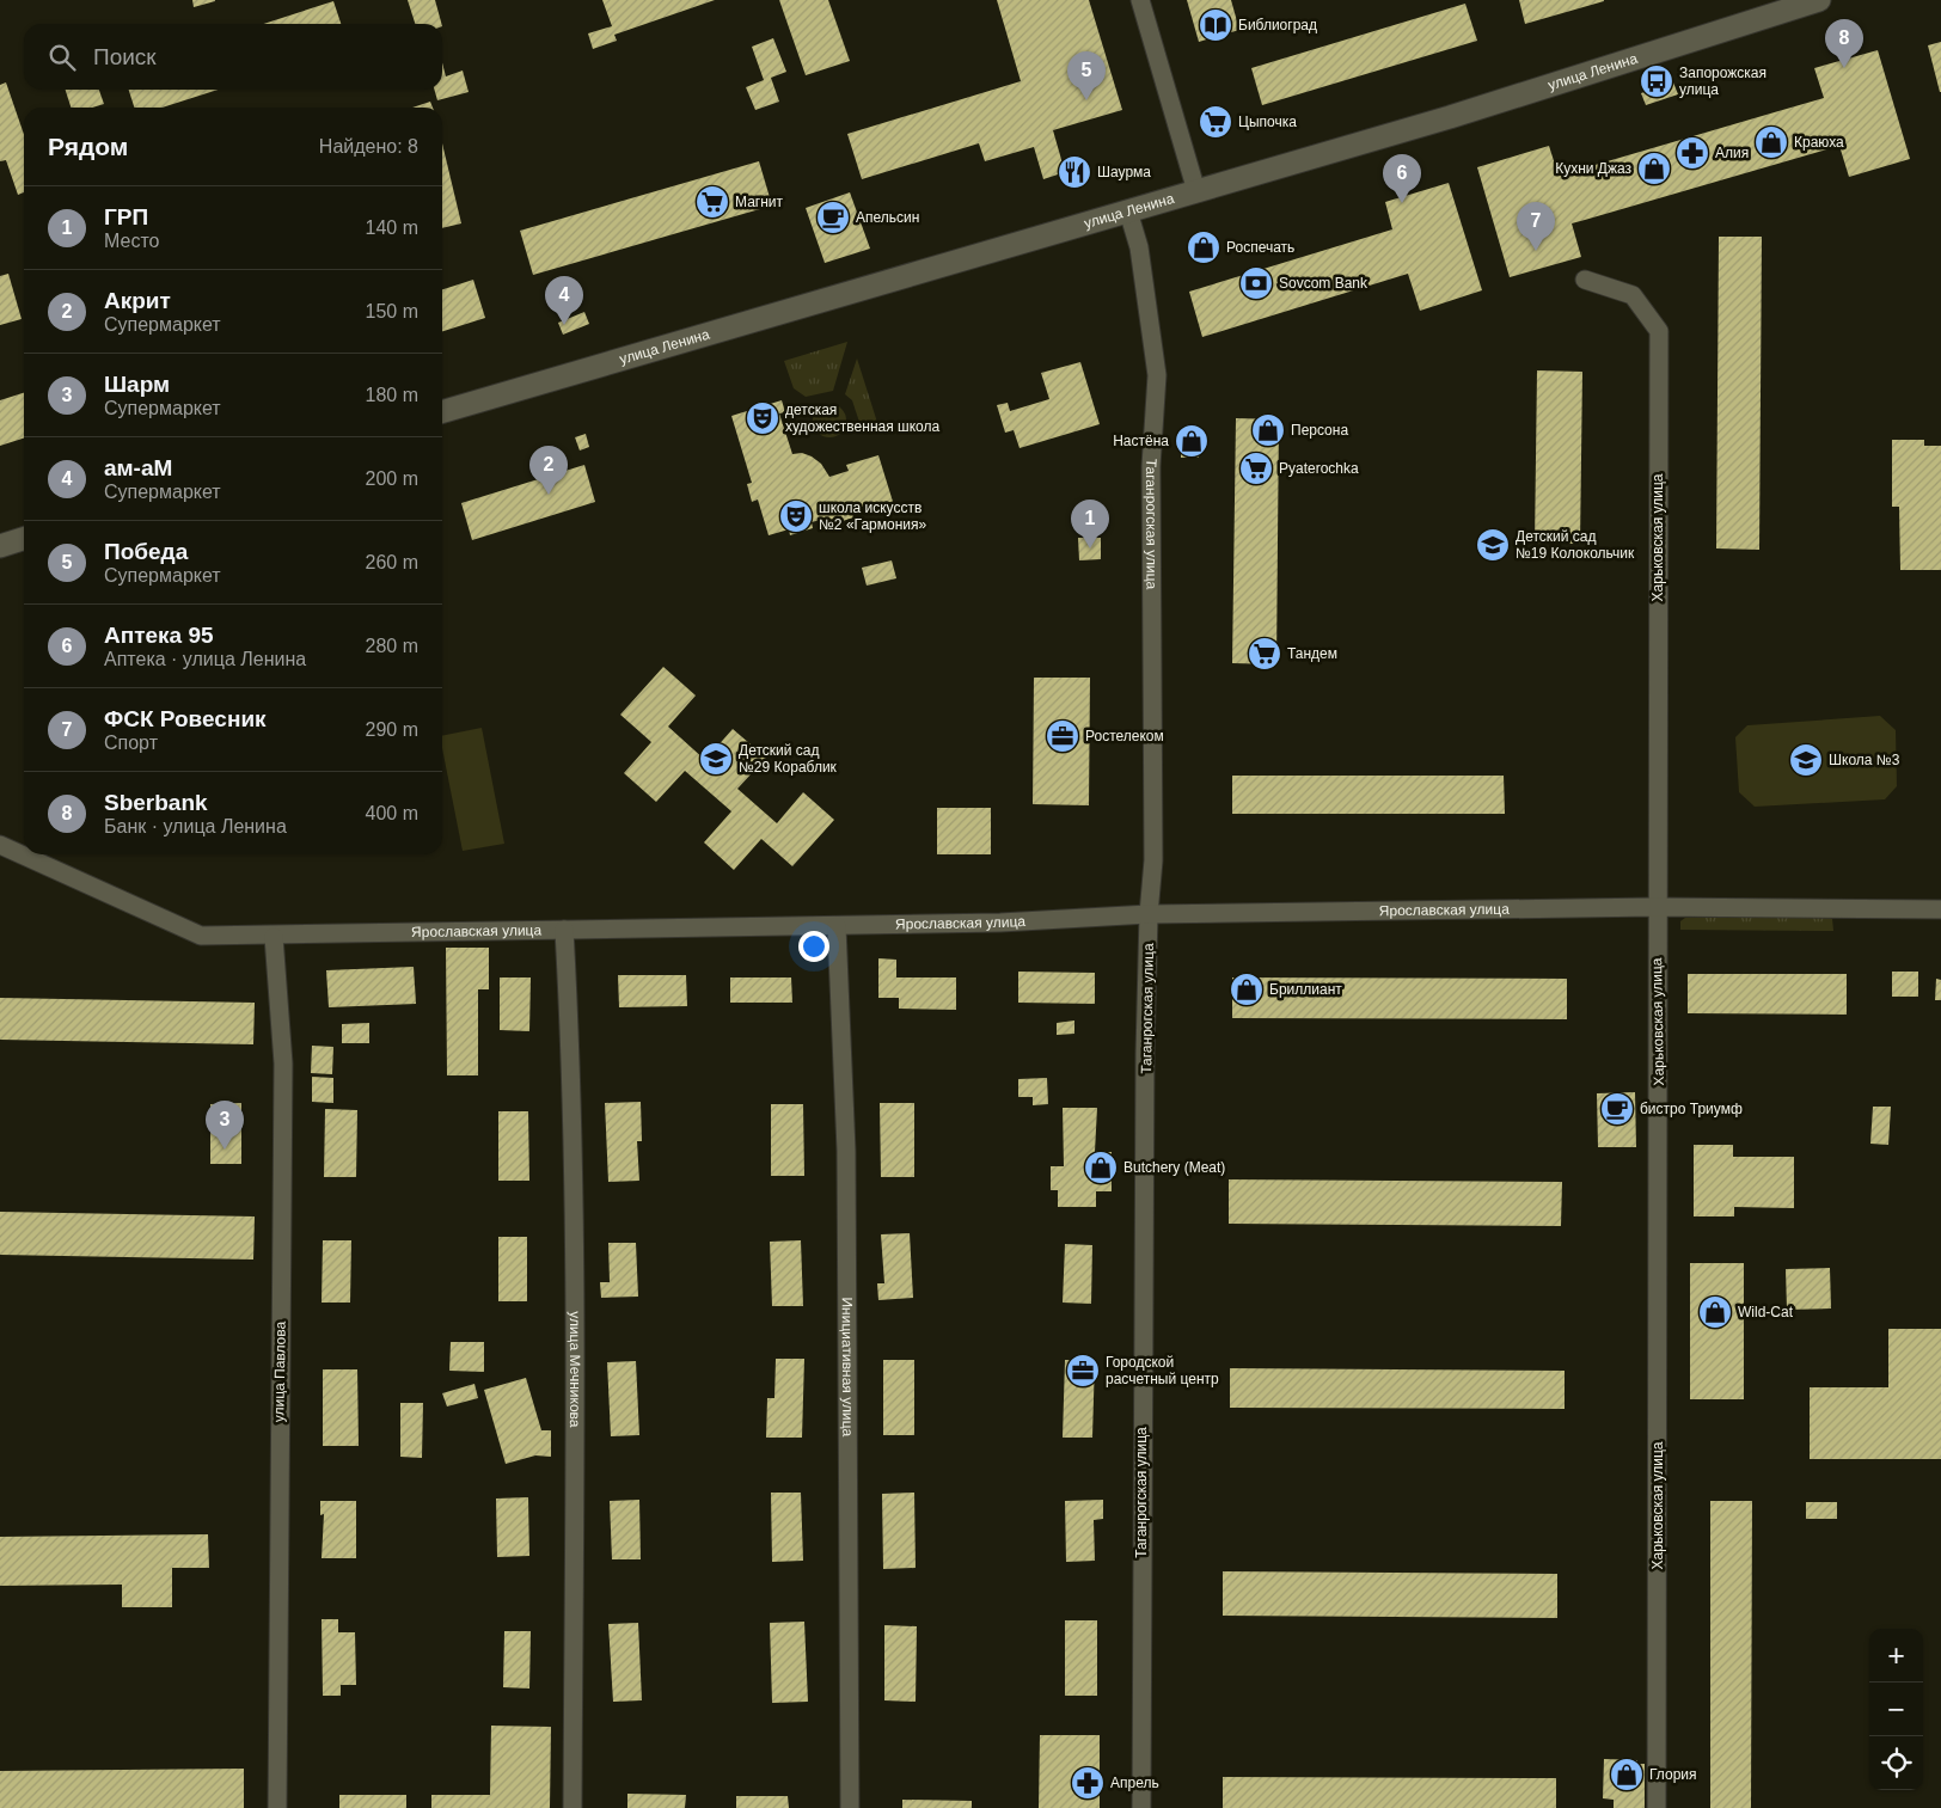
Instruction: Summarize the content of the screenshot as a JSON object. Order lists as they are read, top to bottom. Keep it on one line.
{"streets":{"street":["улица Ленина","Таганрогская улица","Харьковская улица","Ярославская улица","Инициативная улица","улица Мечникова","улица Павлова"]},"crossings":[["улица Ленина","Таганрогская улица"],["Таганрогская улица","Ярославская улица"],["Харьковская улица","Ярославская улица"],["Ярославская улица","Инициативная улица"],["Ярославская улица","улица Мечникова"],["Ярославская улица","улица Павлова"]],"places":{"library":["Библиоград"],"bus stop":["Запорожская улица"],"supermarket":["Цыпочка","Магнит","Pyaterochka","Тандем"],"shop":["Краюха","Кухни Джаз","Роспечать","Персона","Настёна","Бриллиант","Butchery (Meat)","Wild-Cat","Глория"],"pharmacy":["Алия","Апрель"],"restaurant":["Шаурма"],"cafe":["Апельсин","бистро Триумф"],"bank":["Sovcom Bank"],"theatre":["детская художественная школа","школа искусств №2 «Гармония»"],"school or university":["Детский сад №19 Колокольчик","Детский сад №29 Кораблик","Школа №3"],"office":["Ростелеком","Городской расчетный центр"]},"page":{"pins":["8","5","6","7","4","2","1","3"],"search":"Поиск","heading":["Рядом","Найдено: 8"],"list":[{"mark":"1","name":"ГРП","note":"Место","value":"140 m"},{"mark":"2","name":"Акрит","note":"Супермаркет","value":"150 m"},{"mark":"3","name":"Шарм","note":"Супермаркет","value":"180 m"},{"mark":"4","name":"ам-аМ","note":"Супермаркет","value":"200 m"},{"mark":"5","name":"Победа","note":"Супермаркет","value":"260 m"},{"mark":"6","name":"Аптека 95","note":"Аптека · улица Ленина","value":"280 m"},{"mark":"7","name":"ФСК Ровесник","note":"Спорт","value":"290 m"},{"mark":"8","name":"Sberbank","note":"Банк · улица Ленина","value":"400 m"}],"map_buttons":["+","−"]}}
